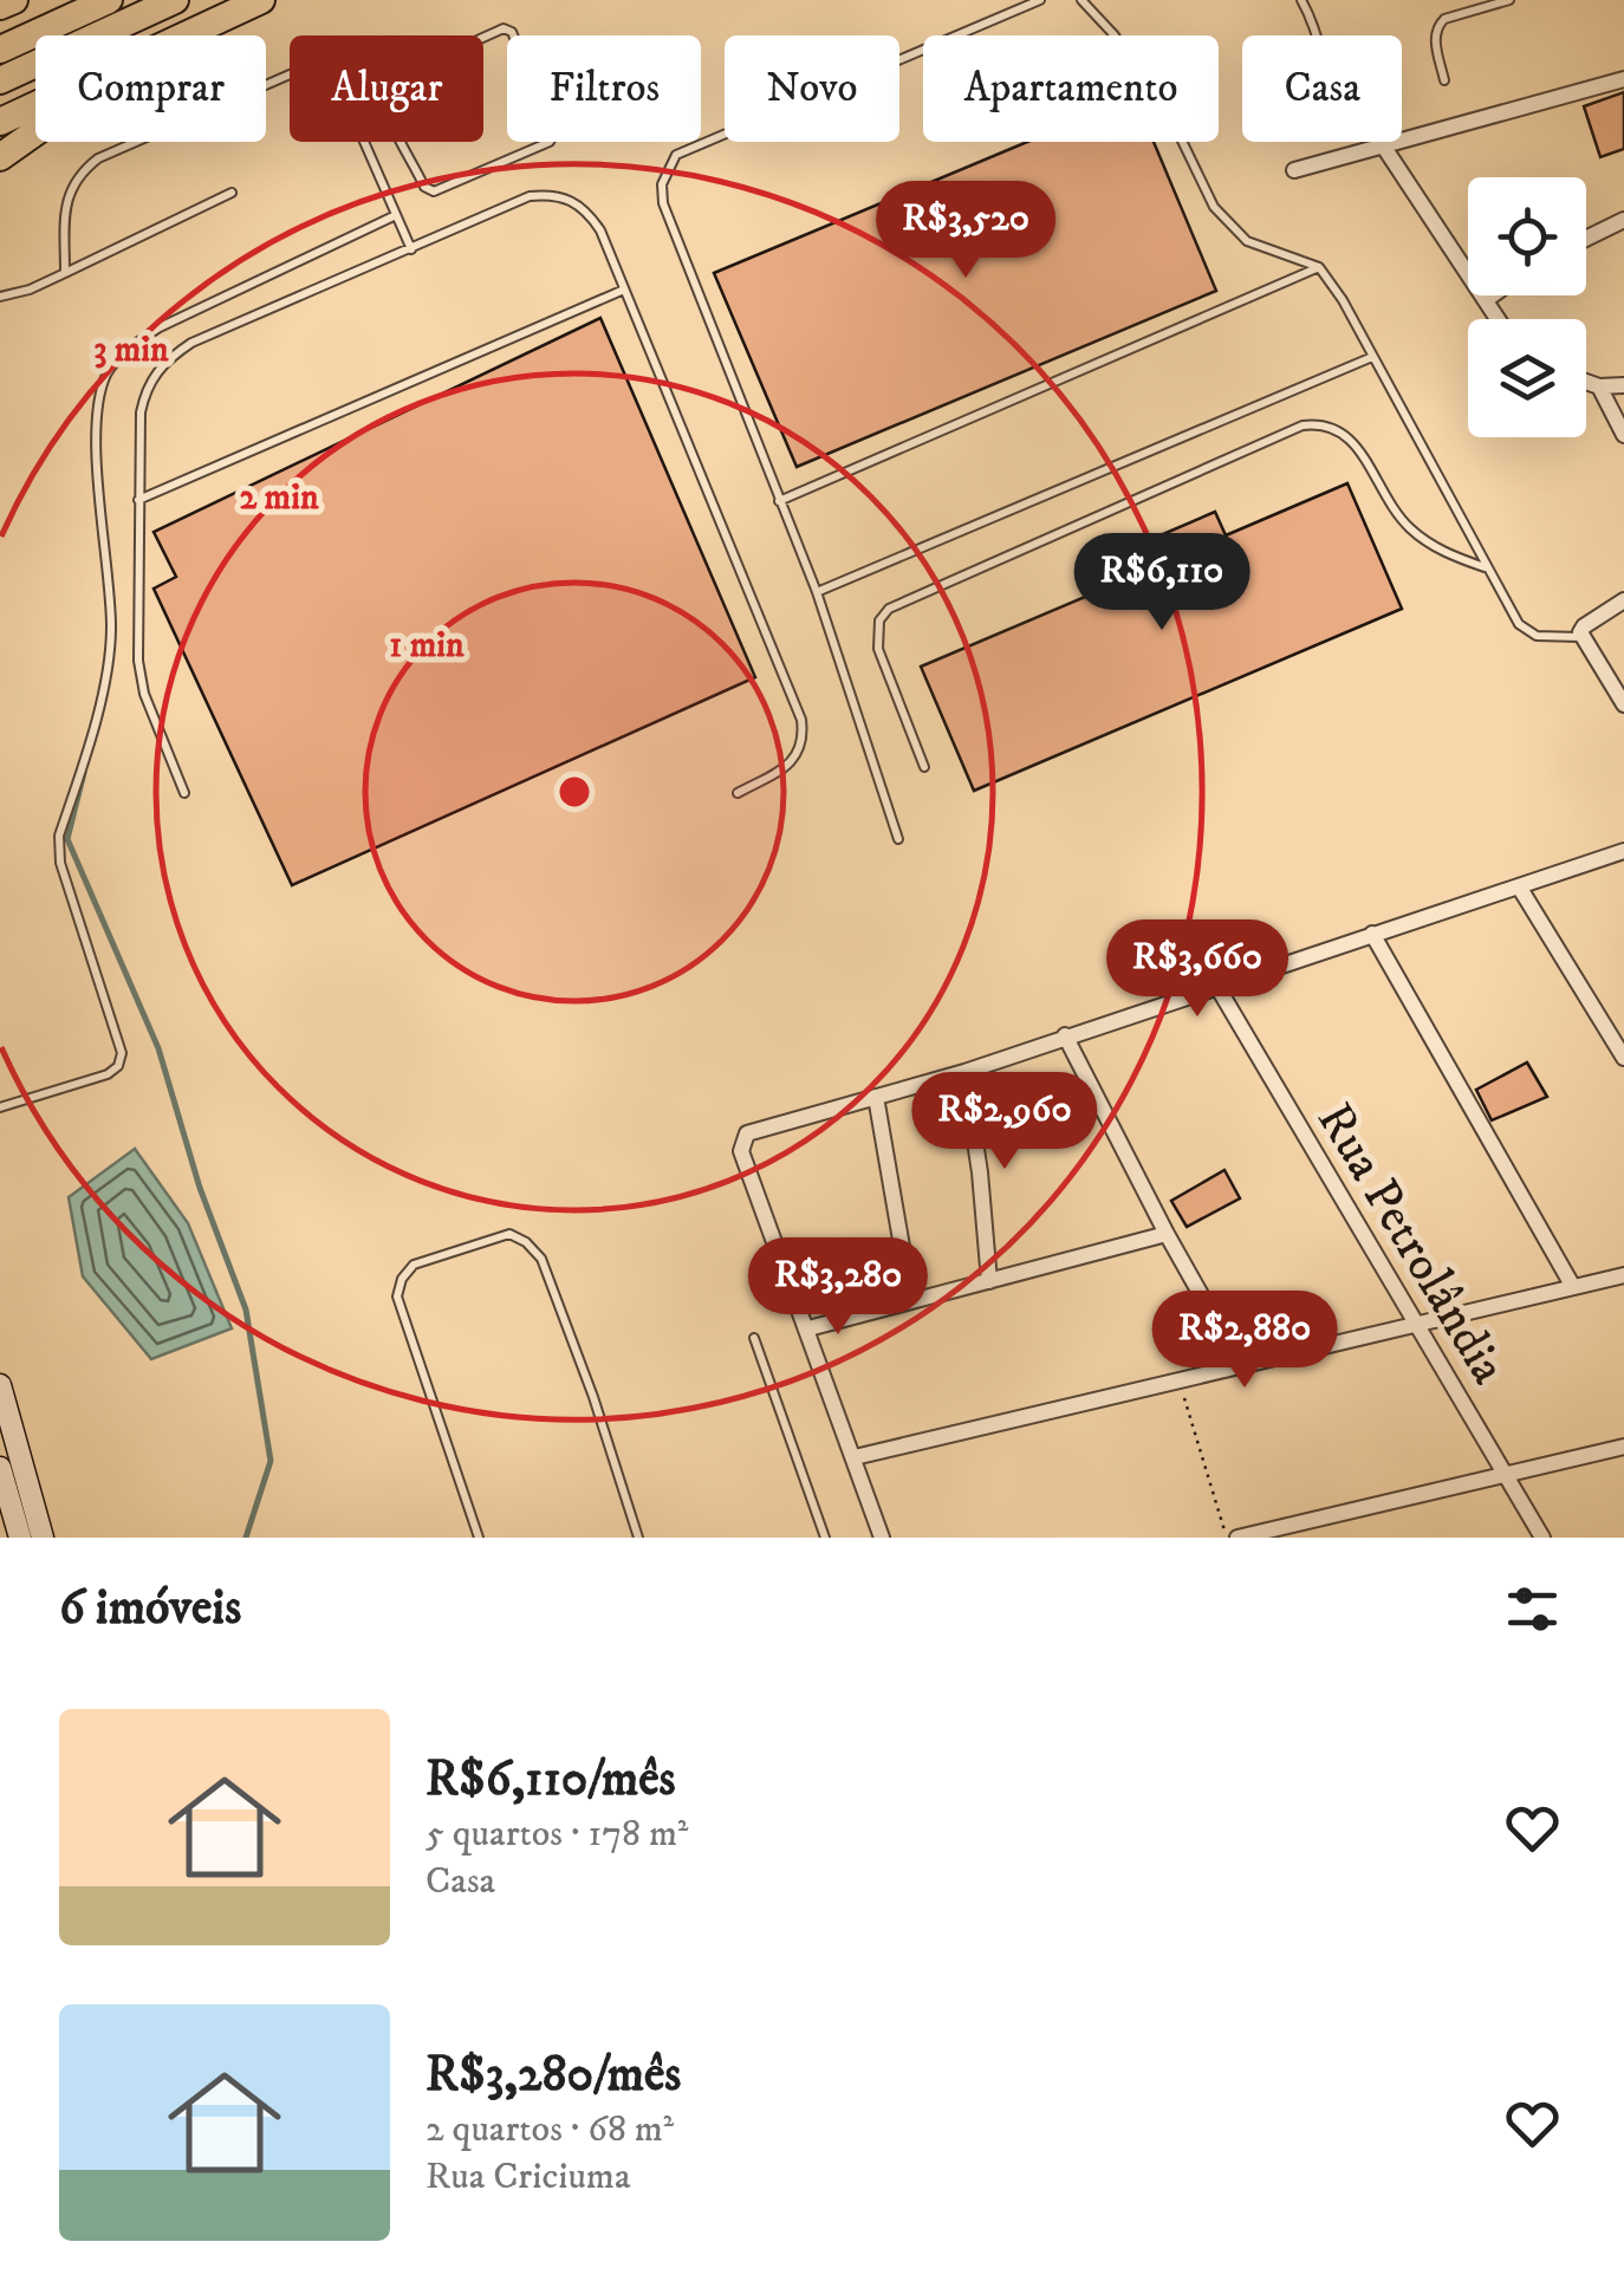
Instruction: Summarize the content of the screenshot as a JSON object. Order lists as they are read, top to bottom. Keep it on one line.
{"streets":{"street":["Rua Petrolândia"]},"page":{"chip":["Comprar","Alugar","Filtros","Novo","Apartamento","Casa"],"price":["R$3,520","R$6,110","R$3,660","R$2,960","R$3,280","R$2,880"],"heading":"6 imóveis","list":[{"name":"R$6,110/mês","note":"5 quartos · 178 m² · Casa"},{"name":"R$3,280/mês","note":"2 quartos · 68 m² · Rua Criciuma"}]},"rings":["3 min","2 min","1 min"]}
